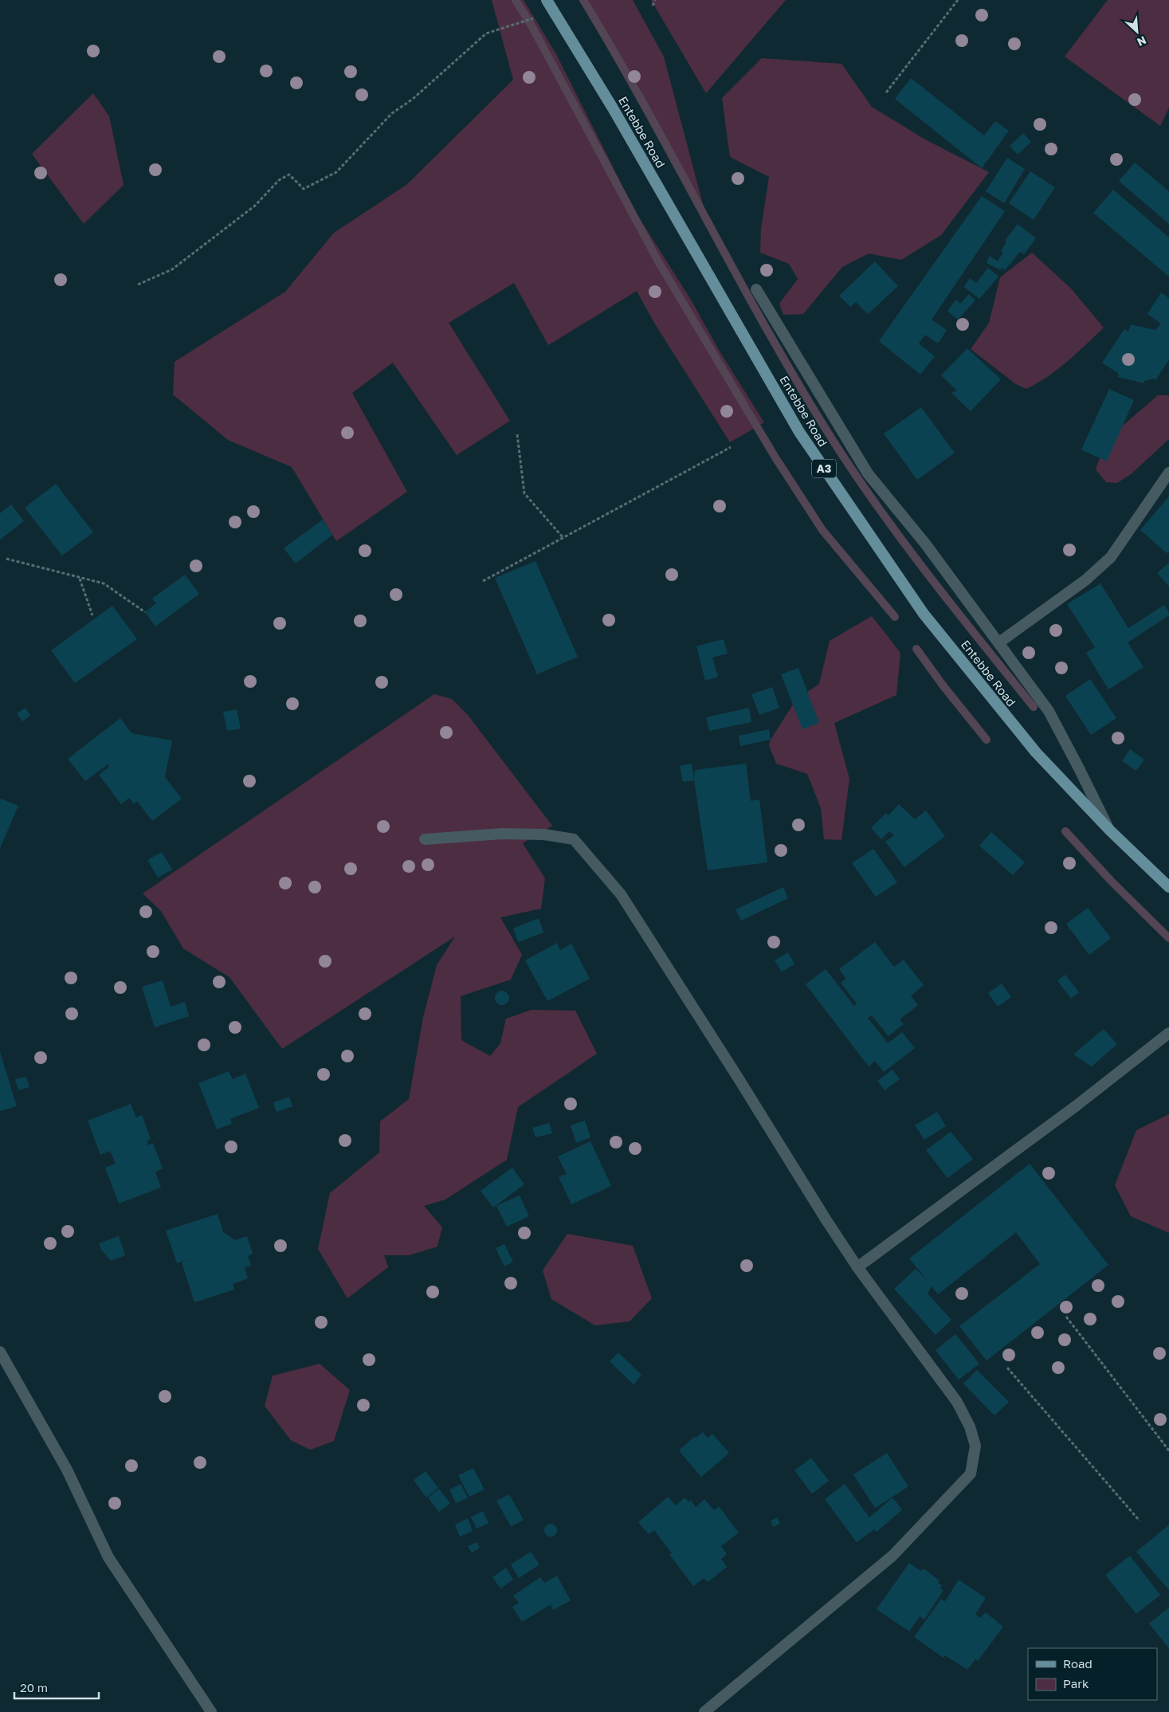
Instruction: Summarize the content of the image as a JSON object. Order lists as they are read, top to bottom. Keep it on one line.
{"streets":{"main road":["Entebbe Road","A3"]},"legend":["Road","Park"],"scale_bar":"20 m","north":"bottom right"}
